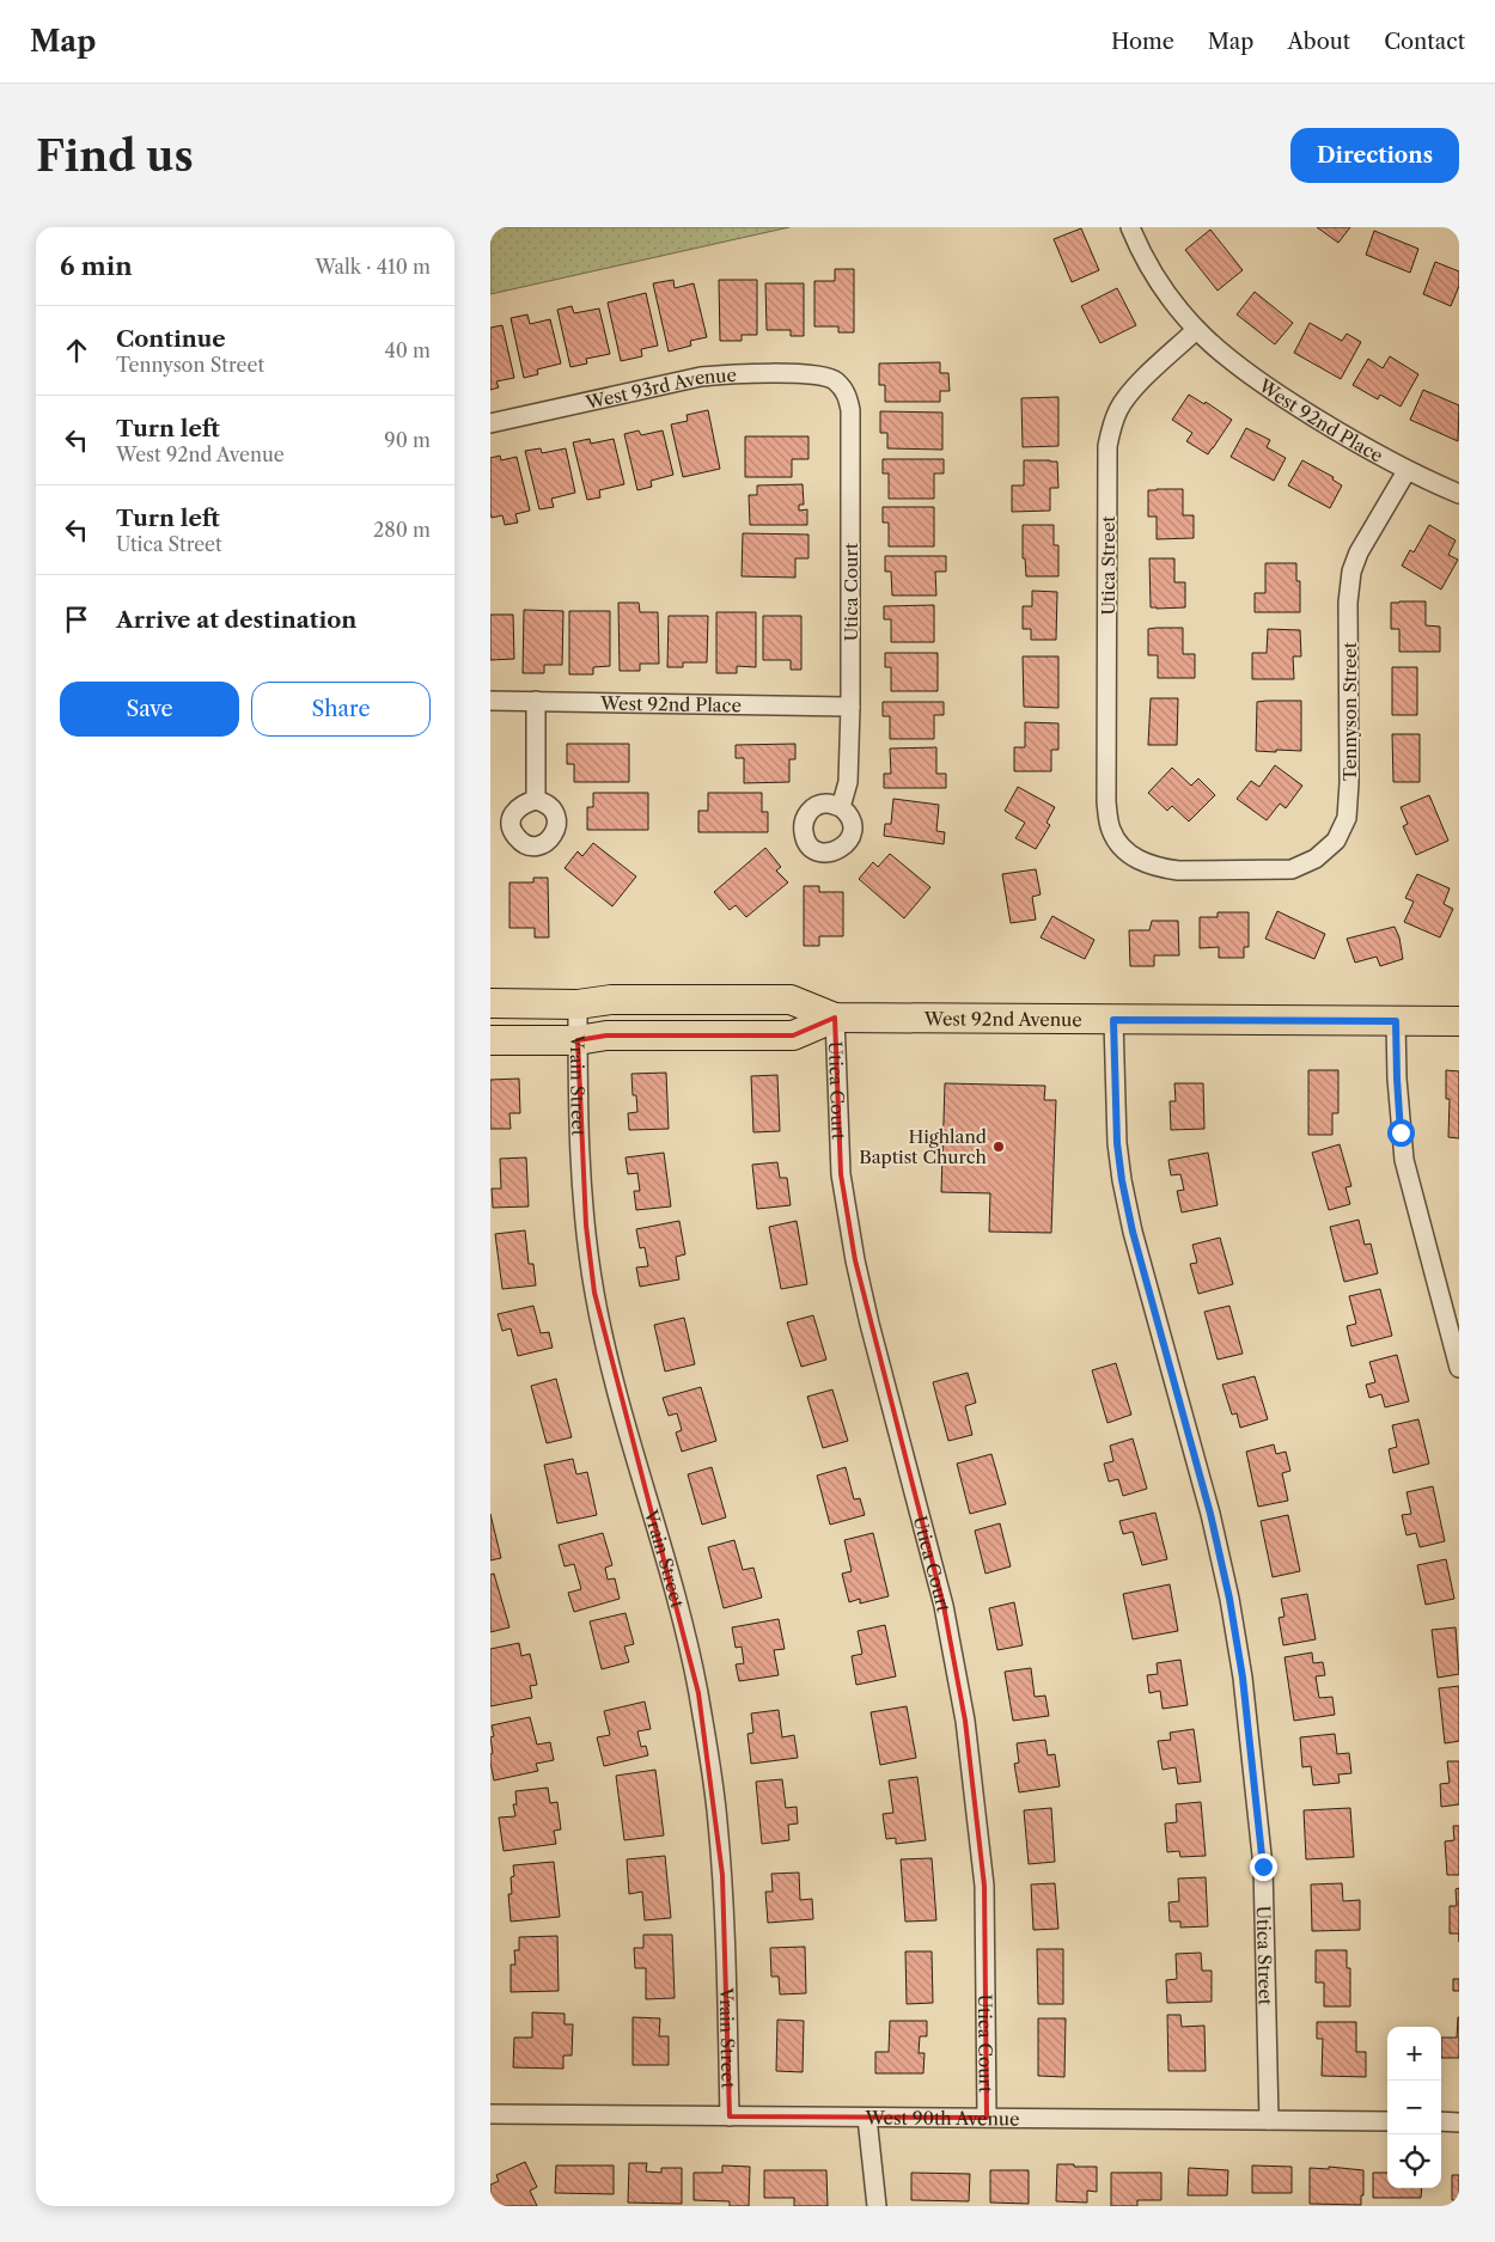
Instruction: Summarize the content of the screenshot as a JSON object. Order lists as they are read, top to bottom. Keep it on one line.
{"streets":{"main road":["West 92nd Avenue"],"street":["West 93rd Avenue","West 92nd Place","Utica Street","Utica Court","Tennyson Street","Vrain Street","West 90th Avenue"]},"crossings":[["West 93rd Avenue","Utica Court"],["West 92nd Place","Utica Street"],["West 92nd Place","Utica Court"],["West 92nd Place","Tennyson Street"],["Utica Street","Tennyson Street"],["Utica Street","West 92nd Avenue"],["Utica Street","West 90th Avenue"],["Utica Court","West 92nd Avenue"],["Utica Court","West 90th Avenue"],["West 92nd Avenue","Vrain Street"],["Vrain Street","West 90th Avenue"]],"places":["Highland Baptist Church"],"page":{"header":"Map","nav":["Home","Map","About","Contact"],"buttons":["Directions",["Save","Share"]],"title":"Find us","heading":["6 min","Walk · 410 m"],"list":[["Continue","Tennyson Street","40 m"],["Turn left","West 92nd Avenue","90 m"],["Turn left","Utica Street","280 m"],"Arrive at destination"],"map_buttons":["+","−"]}}
